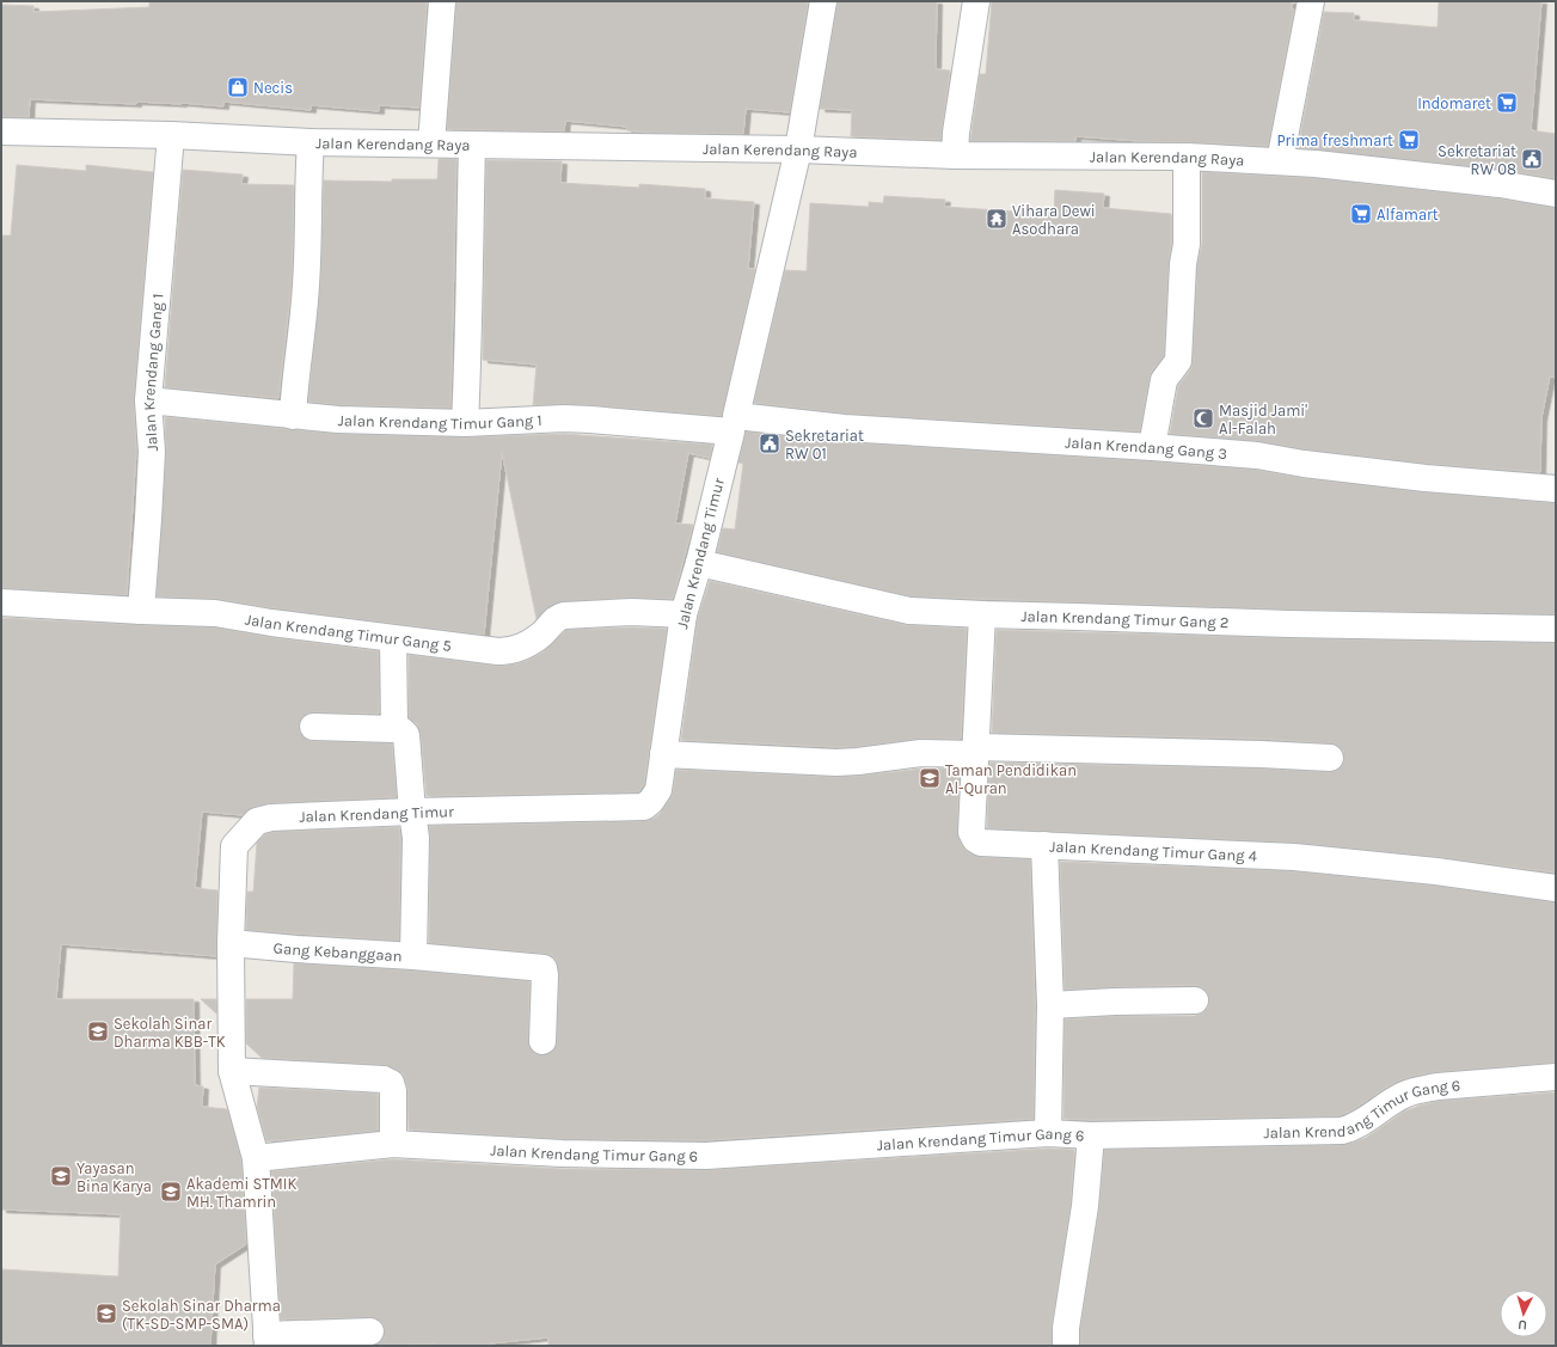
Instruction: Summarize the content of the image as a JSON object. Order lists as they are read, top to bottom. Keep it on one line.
{"streets":{"street":["Jalan Kerendang Raya","Jalan Krendang Gang 1","Jalan Krendang Timur Gang 1","Jalan Krendang Gang 3","Jalan Krendang Timur","Jalan Krendang Timur Gang 2","Jalan Krendang Timur Gang 5","Jalan Krendang Timur Gang 4","Gang Kebanggaan","Jalan Krendang Timur Gang 6"]},"crossings":[["Jalan Kerendang Raya","Jalan Krendang Gang 1"],["Jalan Kerendang Raya","Jalan Krendang Timur"],["Jalan Krendang Gang 1","Jalan Krendang Timur Gang 1"],["Jalan Krendang Gang 1","Jalan Krendang Timur Gang 5"],["Jalan Krendang Timur Gang 1","Jalan Krendang Gang 3"],["Jalan Krendang Timur Gang 1","Jalan Krendang Timur"],["Jalan Krendang Gang 3","Jalan Krendang Timur"],["Jalan Krendang Timur","Jalan Krendang Timur Gang 2"],["Jalan Krendang Timur","Jalan Krendang Timur Gang 5"],["Jalan Krendang Timur","Gang Kebanggaan"],["Jalan Krendang Timur","Jalan Krendang Timur Gang 6"],["Jalan Krendang Timur Gang 2","Jalan Krendang Timur Gang 4"]],"places":{"shop":["Necis"],"supermarket":["Indomaret","Prima freshmart","Alfamart"],"public building":["Sekretariat RW 08","Sekretariat RW 01"],"temple":["Vihara Dewi Asodhara"],"mosque":["Masjid Jami' Al-Falah"],"school or university":["Taman Pendidikan Al-Quran","Sekolah Sinar Dharma KBB-TK","Yayasan Bina Karya","Akademi STMIK MH. Thamrin","Sekolah Sinar Dharma (TK-SD-SMP-SMA)"]},"north":"bottom"}
